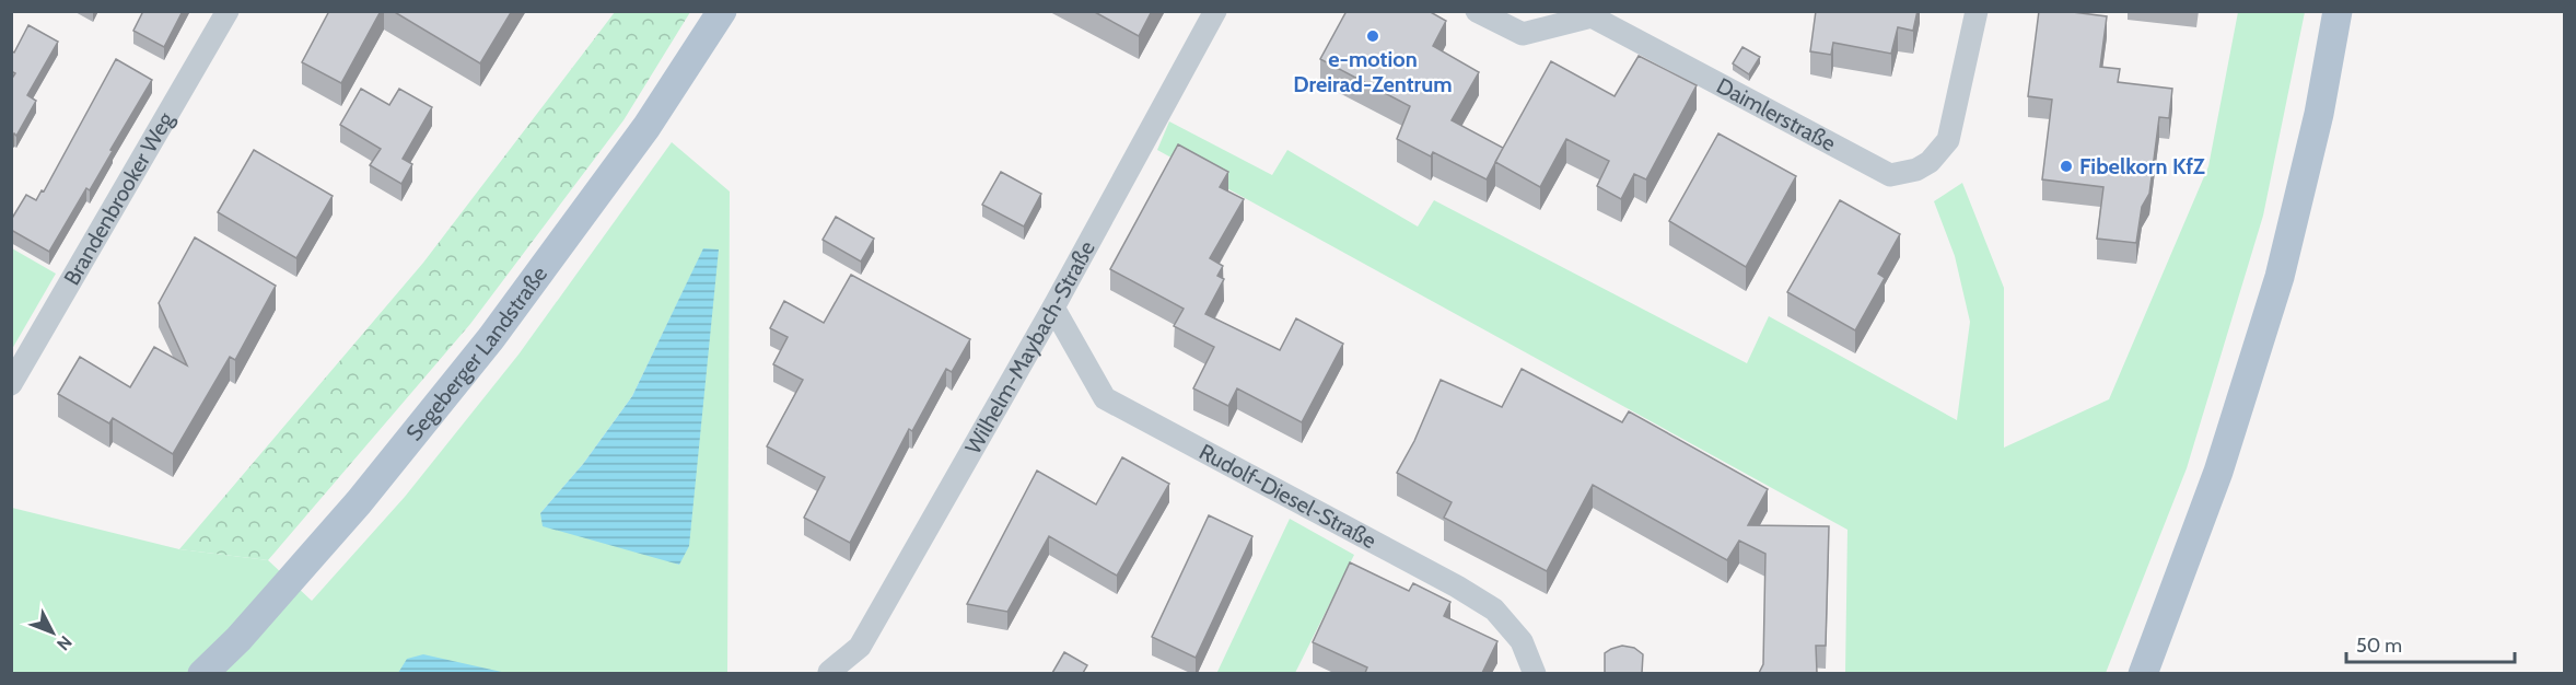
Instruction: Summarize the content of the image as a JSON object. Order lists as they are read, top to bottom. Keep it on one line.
{"streets":{"main road":["Segeberger Landstraße"],"street":["Daimlerstraße","Brandenbrooker Weg","Wilhelm-Maybach-Straße","Rudolf-Diesel-Straße"]},"crossings":[["Wilhelm-Maybach-Straße","Rudolf-Diesel-Straße"]],"places":["e-motion Dreirad-Zentrum","Fibelkorn KfZ"],"scale_bar":"50 m","north":"bottom right"}
